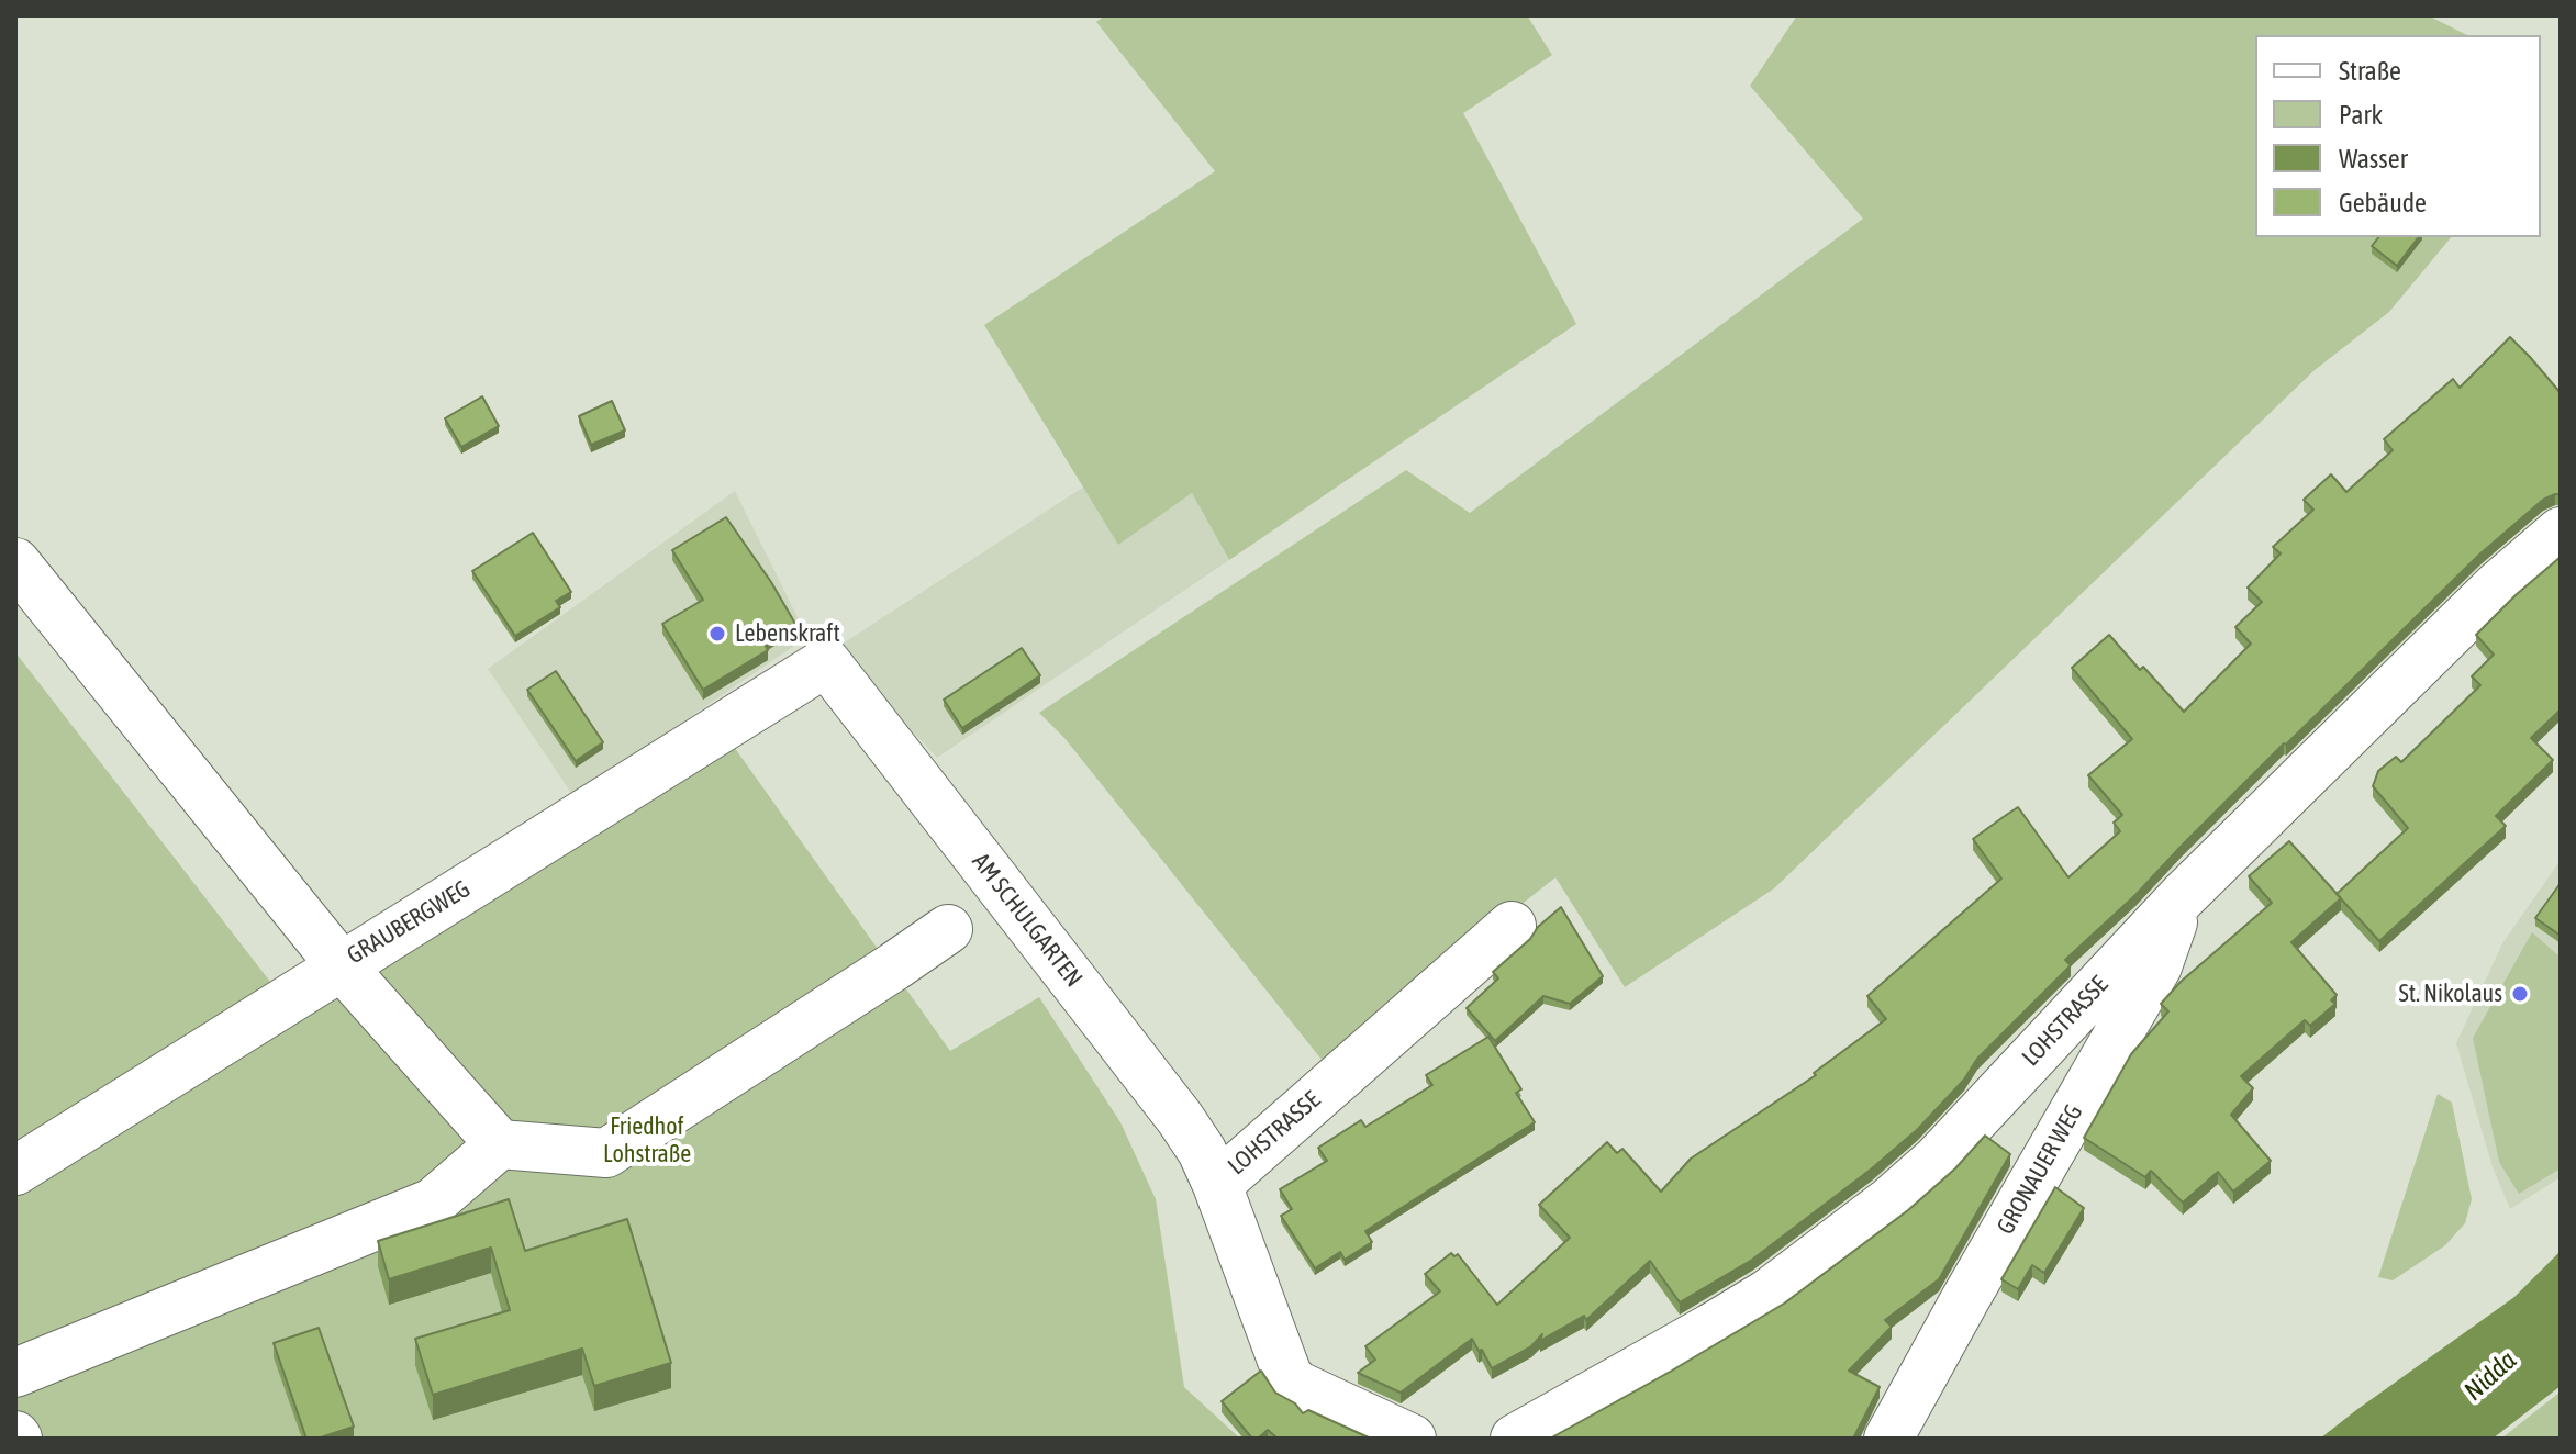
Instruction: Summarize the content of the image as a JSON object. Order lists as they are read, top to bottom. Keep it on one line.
{"streets":{"street":["AM SCHULGARTEN","GRAUBERGWEG","LOHSTRASSE","GRONAUER WEG"]},"crossings":[["AM SCHULGARTEN","GRAUBERGWEG"],["AM SCHULGARTEN","LOHSTRASSE"],["LOHSTRASSE","GRONAUER WEG"]],"water":["Nidda"],"parks":["Friedhof Lohstraße"],"places":["Lebenskraft","St. Nikolaus"],"legend":["Straße","Park","Wasser","Gebäude"]}
